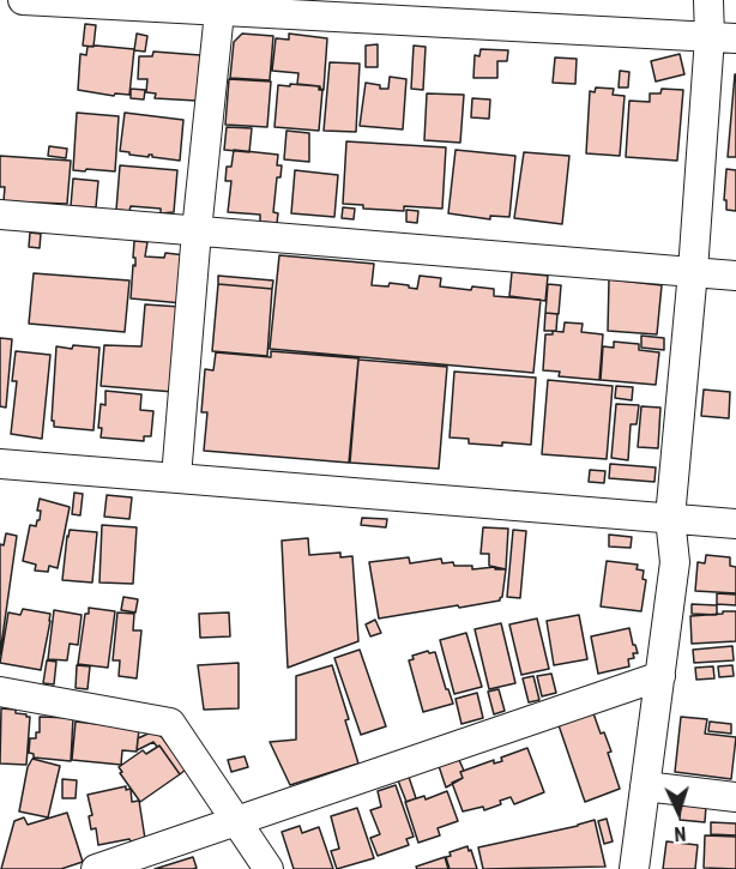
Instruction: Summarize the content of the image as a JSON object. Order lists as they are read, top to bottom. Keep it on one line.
{"north":"bottom"}
